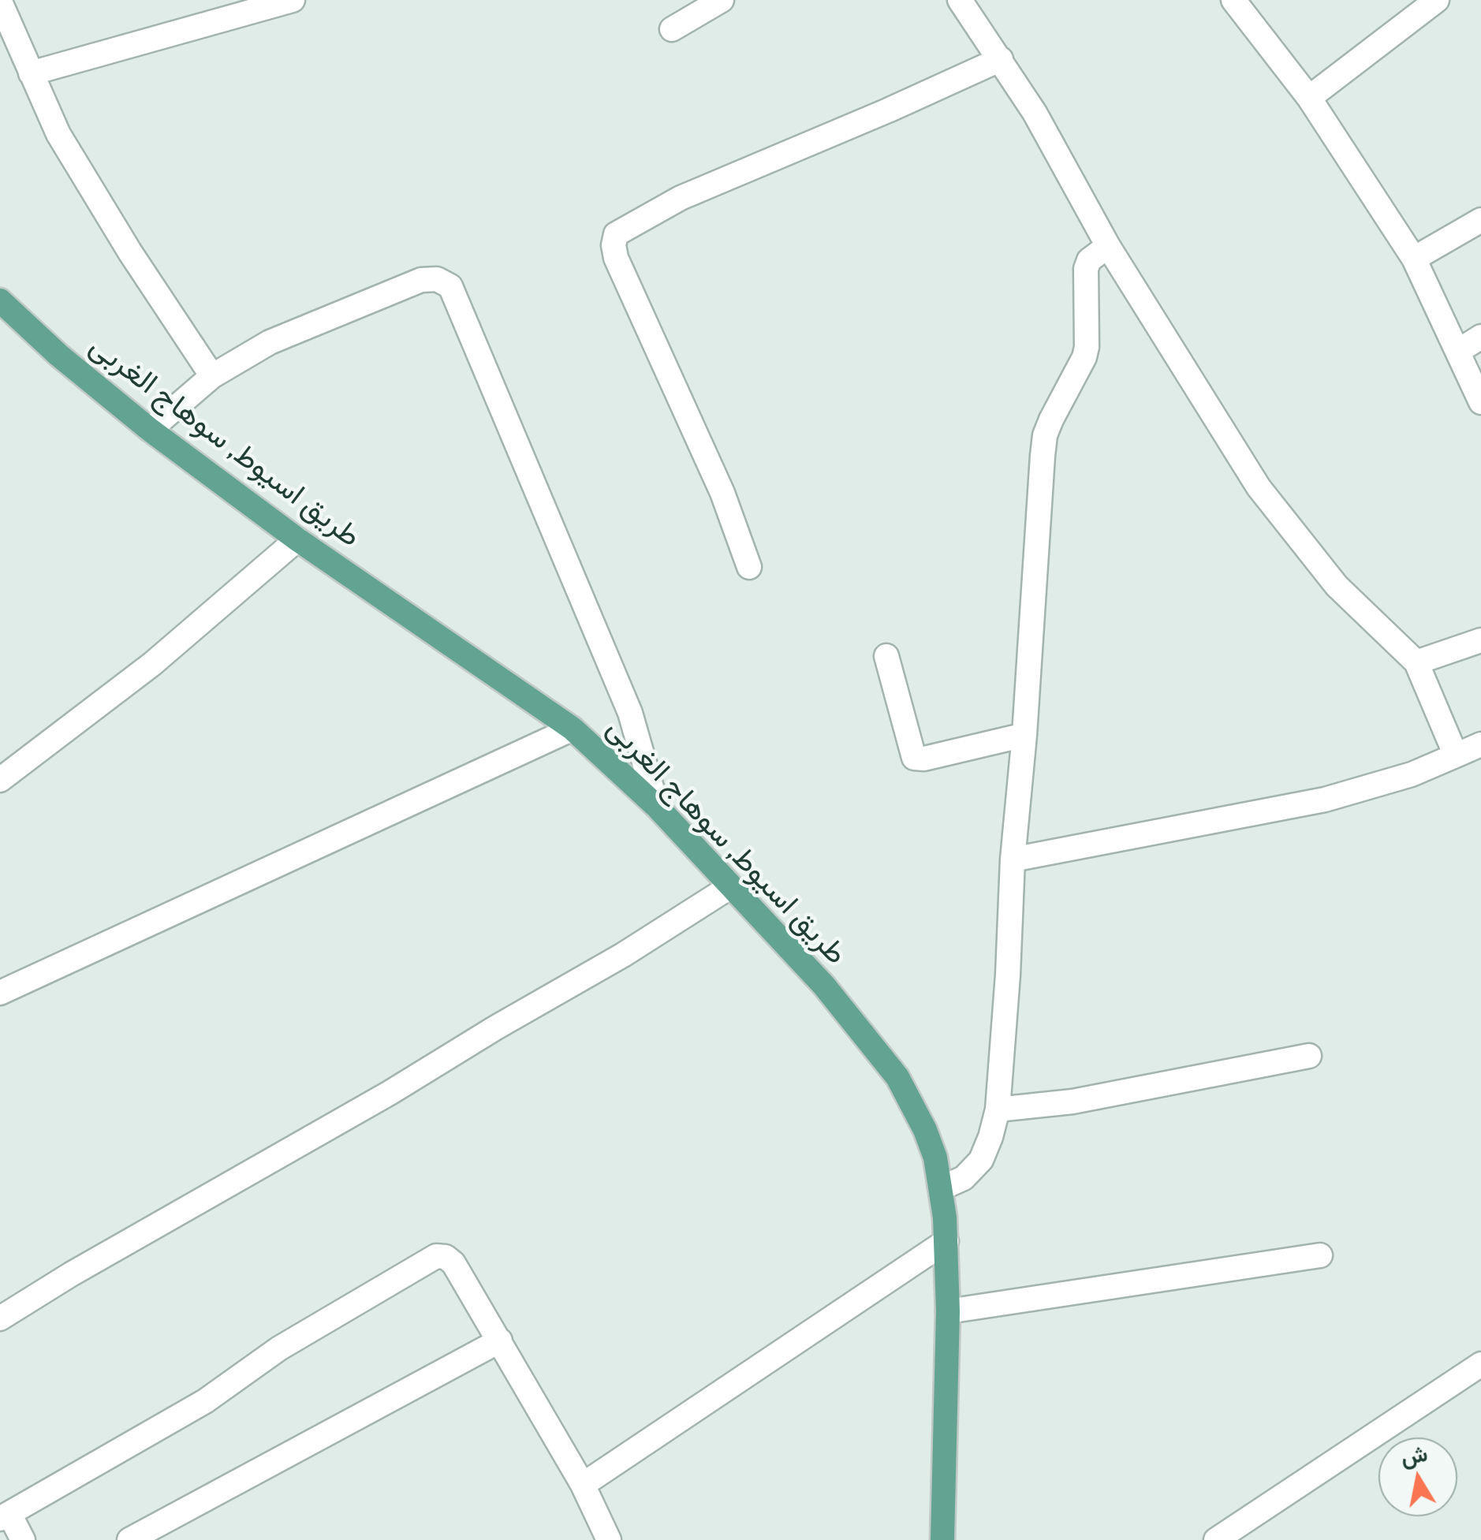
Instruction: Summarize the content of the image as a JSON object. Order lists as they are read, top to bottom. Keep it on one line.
{"streets":{"main road":["طريق اسيوط, سوهاج الغربى"]},"north":"top"}
